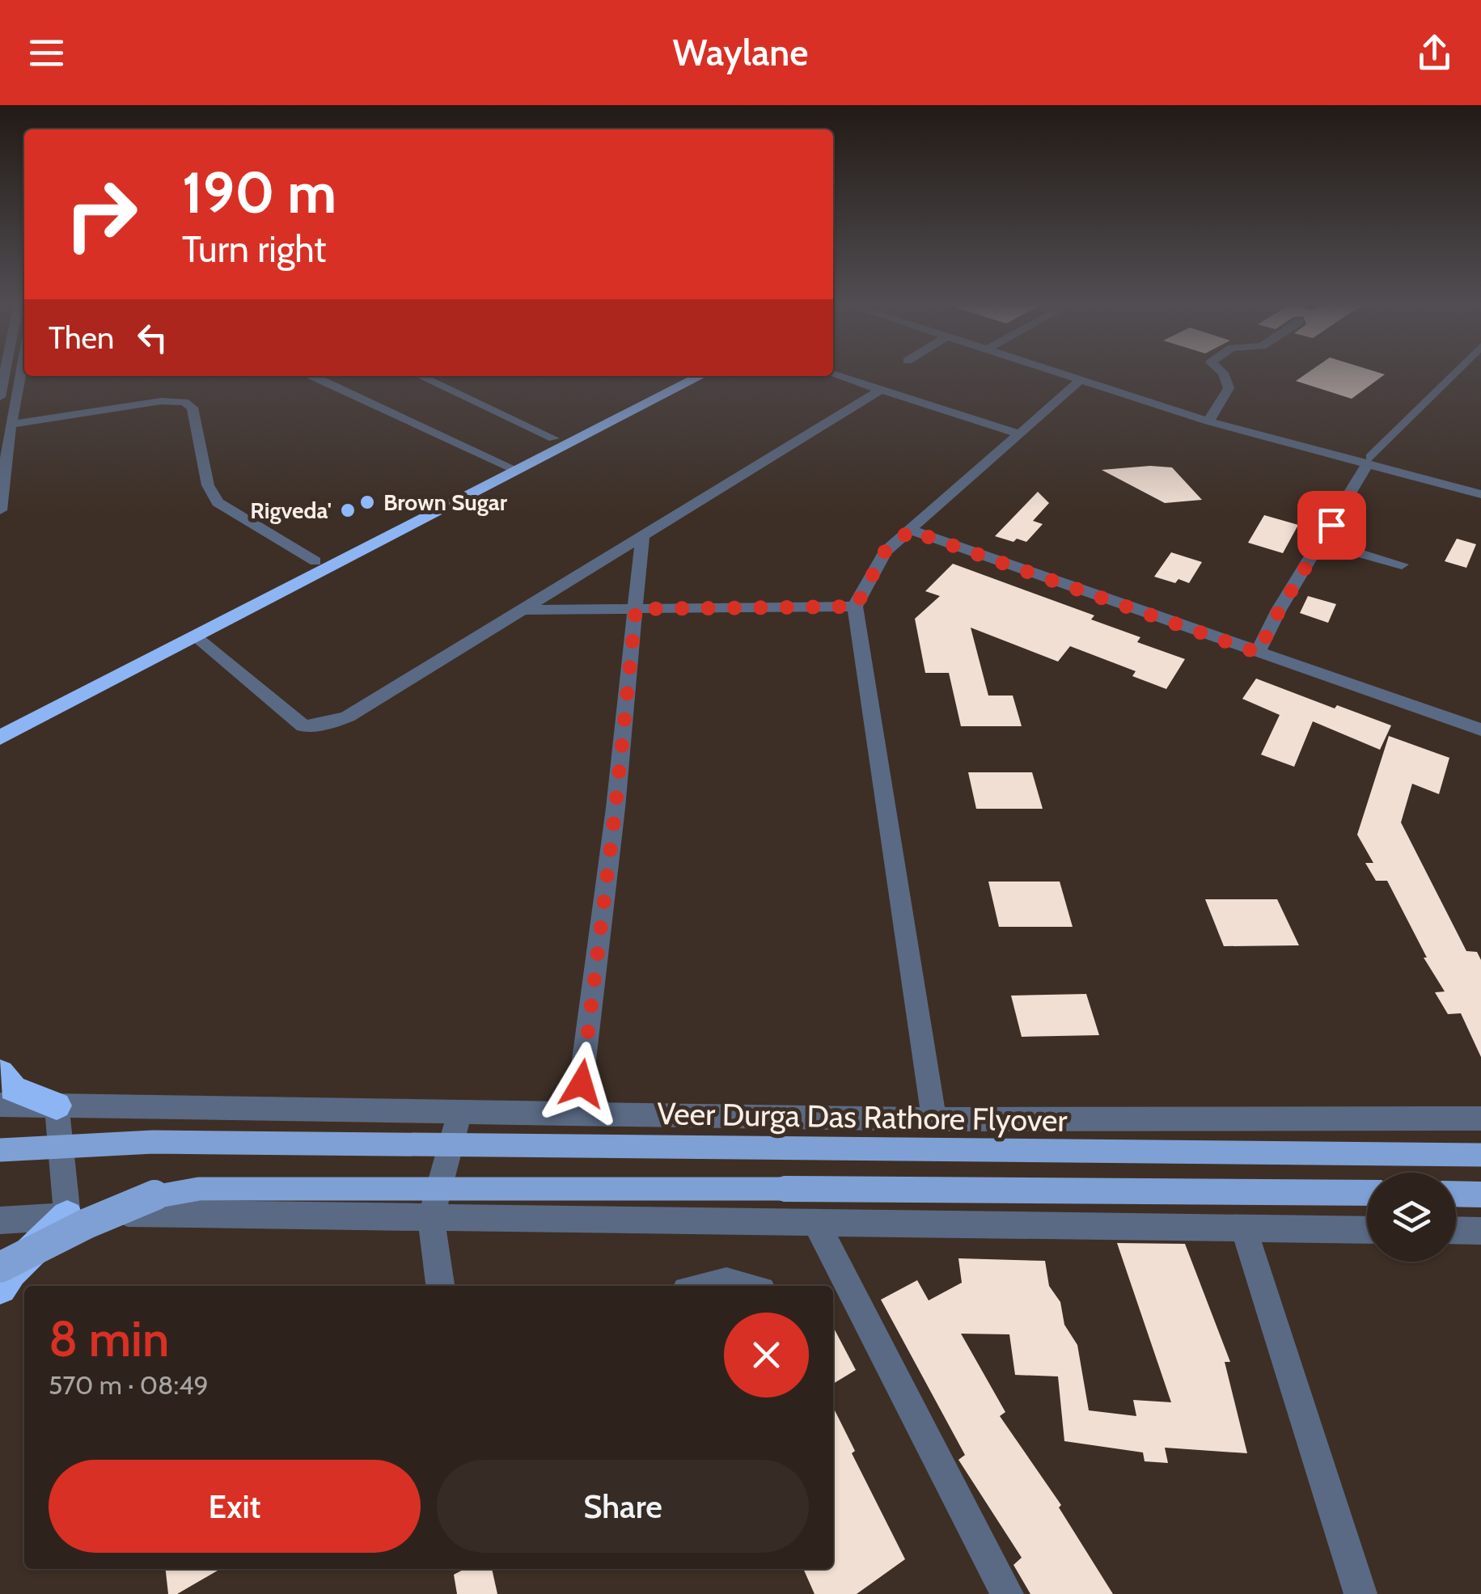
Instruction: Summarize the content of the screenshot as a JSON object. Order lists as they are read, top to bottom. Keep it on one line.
{"streets":{"main road":["Veer Durga Das Rathore Flyover"]},"places":["Brown Sugar","Rigveda'"],"page":{"header":"Waylane","turn":["190 m","Turn right"],"then":"Then","heading":["8 min","570 m · 08:49"],"buttons":["Exit","Share"]}}
